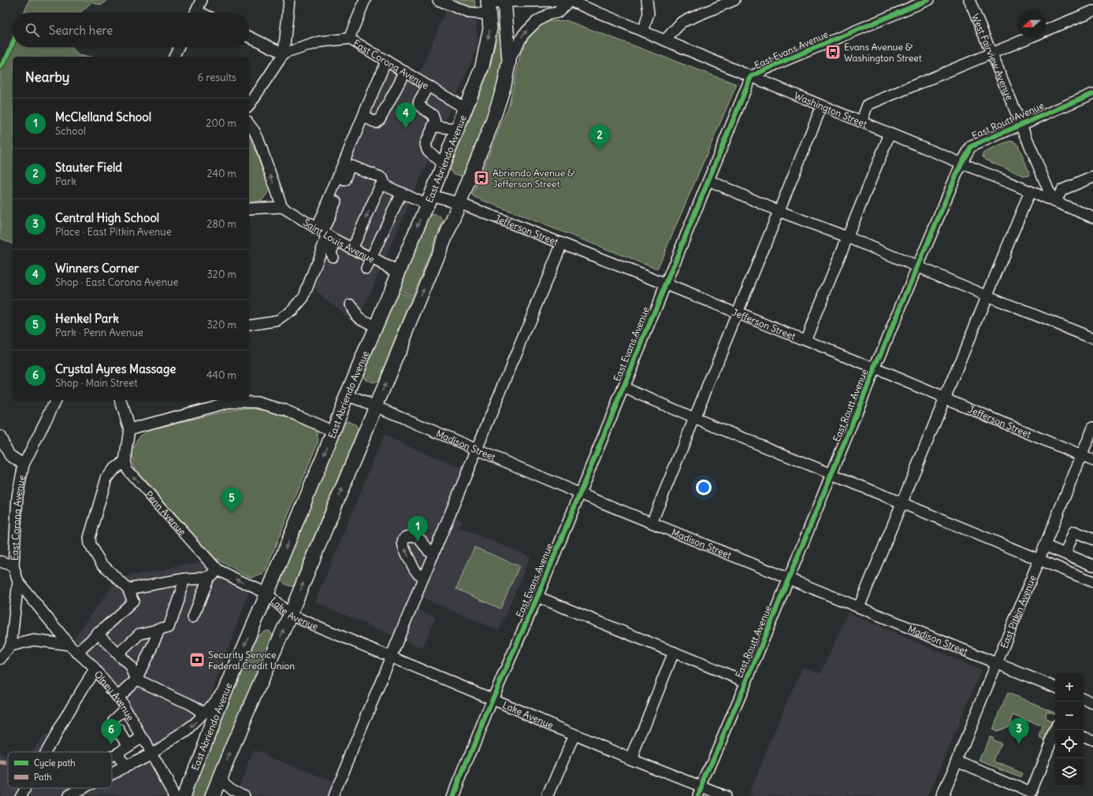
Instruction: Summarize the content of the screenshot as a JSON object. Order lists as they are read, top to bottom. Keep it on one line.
{"streets":{"main road":["East Abriendo Avenue"],"street":["East Evans Avenue","West Fairview Avenue","East Corona Avenue","Washington Street","East Routt Avenue","Jefferson Street","Saint Louis Avenue","Madison Street","Penn Avenue","Lake Avenue","East Pitkin Avenue","Olney Avenue"]},"crossings":[["East Evans Avenue","Washington Street"],["East Evans Avenue","Jefferson Street"],["East Evans Avenue","Madison Street"],["East Evans Avenue","Lake Avenue"],["West Fairview Avenue","Washington Street"],["West Fairview Avenue","East Routt Avenue"],["East Corona Avenue","East Abriendo Avenue"],["East Corona Avenue","Olney Avenue"],["Washington Street","East Routt Avenue"],["East Routt Avenue","Jefferson Street"],["East Routt Avenue","Madison Street"],["East Routt Avenue","Lake Avenue"],["East Abriendo Avenue","Jefferson Street"],["East Abriendo Avenue","Saint Louis Avenue"],["East Abriendo Avenue","Madison Street"],["East Abriendo Avenue","Penn Avenue"],["East Abriendo Avenue","Lake Avenue"],["Jefferson Street","East Pitkin Avenue"],["Madison Street","East Pitkin Avenue"],["Penn Avenue","Lake Avenue"]],"one_way":["Penn Avenue"],"places":{"bus stop":["Evans Avenue & Washington Street","Abriendo Avenue & Jefferson Street"],"bank":["Security Service Federal Credit Union"]},"legend":["Cycle path","Path"],"north":"left","page":{"search":"Search here","heading":["Nearby","6 results"],"list":[{"mark":"1","name":"McClelland School","note":"School","value":"200 m"},{"mark":"2","name":"Stauter Field","note":"Park","value":"240 m"},{"mark":"3","name":"Central High School","note":"Place · East Pitkin Avenue","value":"280 m"},{"mark":"4","name":"Winners Corner","note":"Shop · East Corona Avenue","value":"320 m"},{"mark":"5","name":"Henkel Park","note":"Park · Penn Avenue","value":"320 m"},{"mark":"6","name":"Crystal Ayres Massage","note":"Shop · Main Street","value":"440 m"}],"pins":["4","2","5","1","3","6"],"map_buttons":["+","−"]}}
